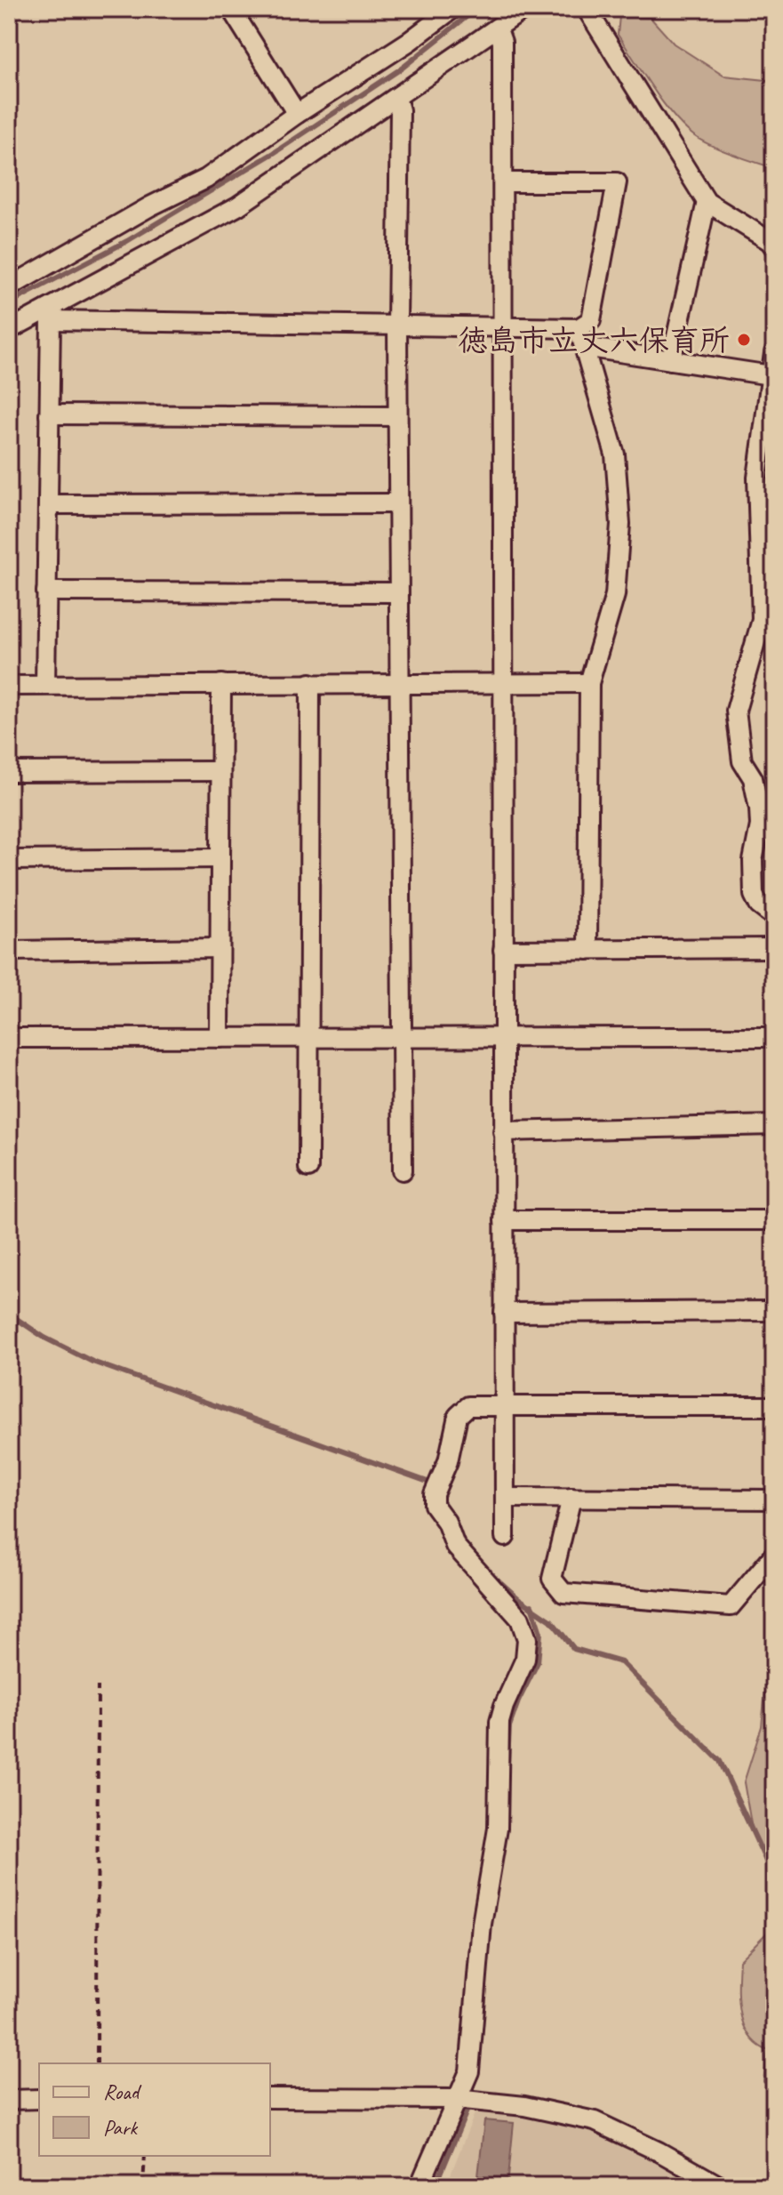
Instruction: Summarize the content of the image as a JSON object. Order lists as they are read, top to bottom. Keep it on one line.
{"places":["徳島市立丈六保育所"],"legend":["Road","Park"]}
